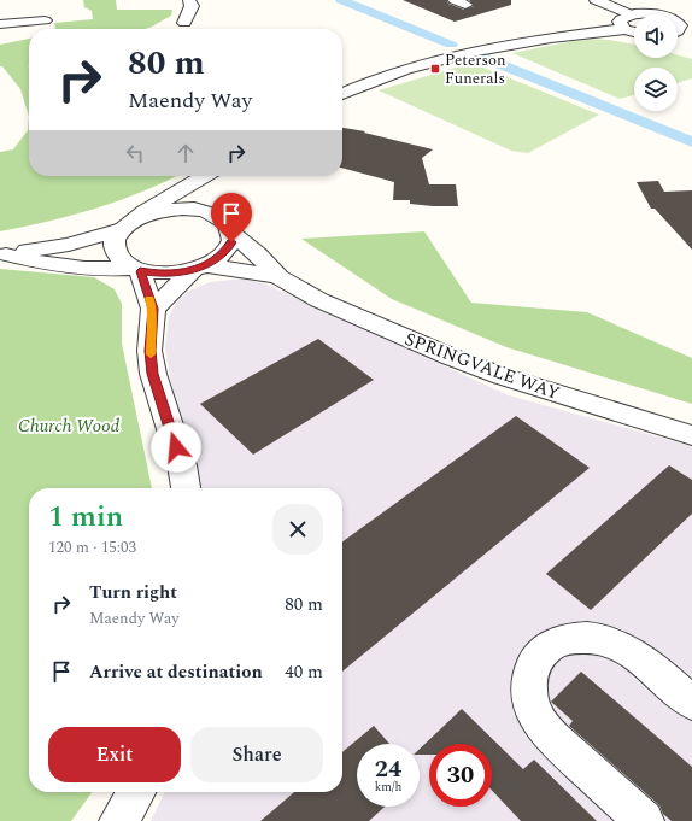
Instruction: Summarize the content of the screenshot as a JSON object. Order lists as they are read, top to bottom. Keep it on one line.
{"streets":{"street":["SPRINGVALE WAY"]},"parks":["Church Wood"],"places":{"transit":["Peterson Funerals"]},"page":{"turn":["80 m","Maendy Way"],"heading":["1 min","120 m · 15:03"],"list":[{"name":"Turn right","note":"Maendy Way","value":"80 m"},{"name":"Arrive at destination","value":"40 m"}],"buttons":["Exit","Share"],"speed":"24 km/h","limit":"30"}}
